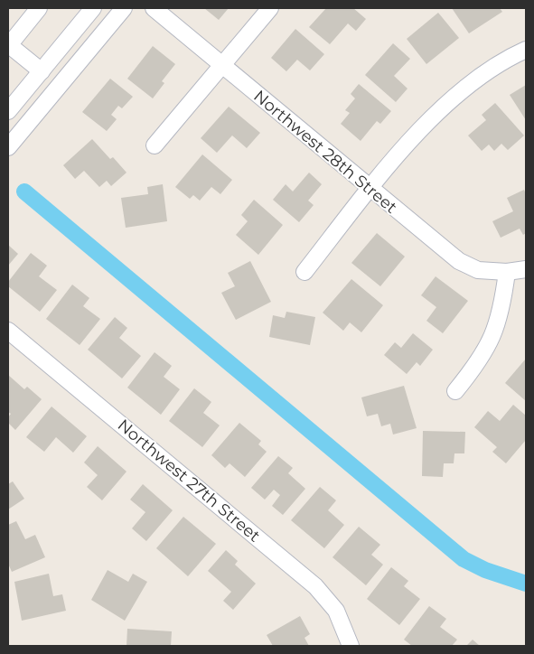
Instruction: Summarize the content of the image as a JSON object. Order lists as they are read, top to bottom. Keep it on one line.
{"streets":{"street":["Northwest 28th Street","Northwest 27th Street"]}}
